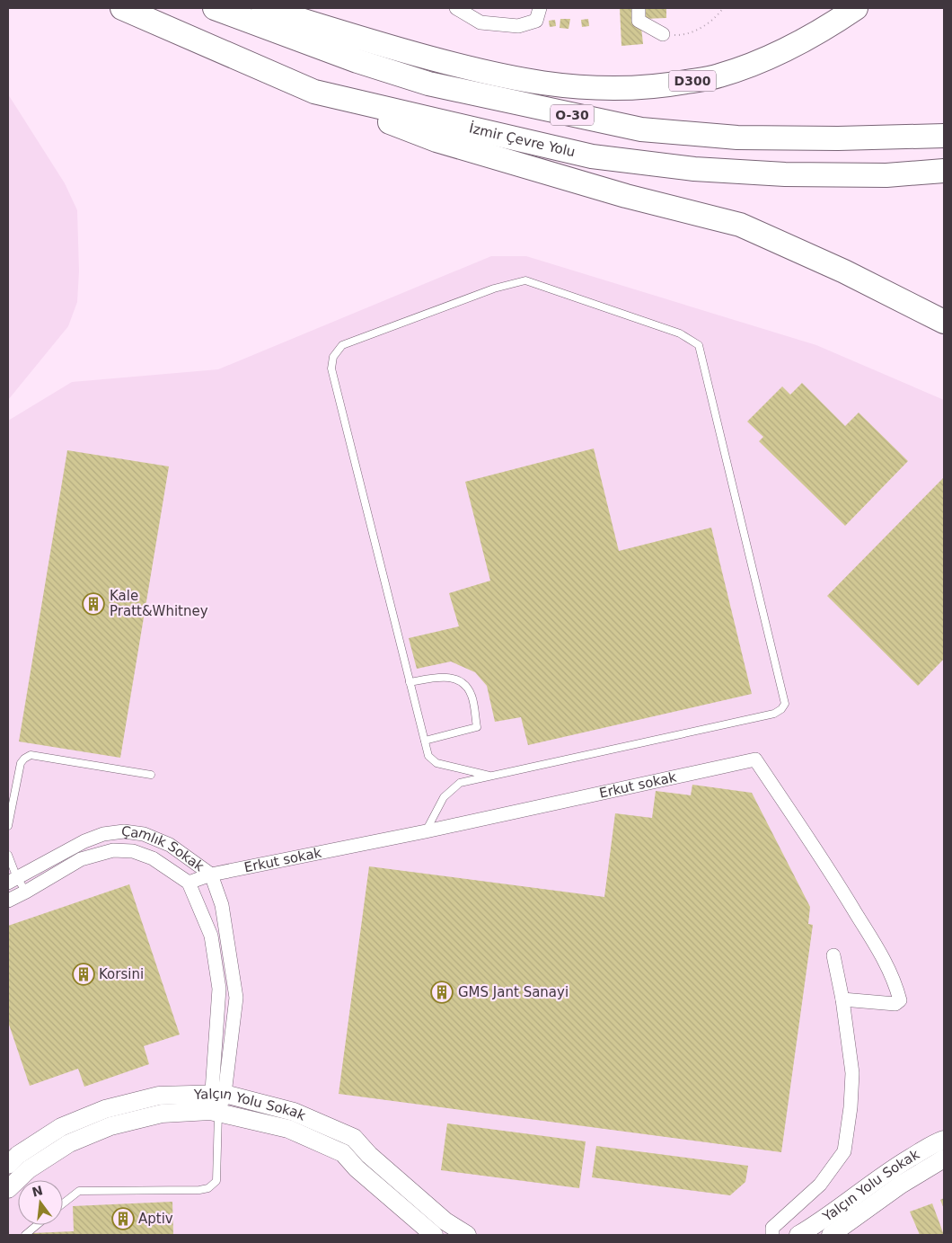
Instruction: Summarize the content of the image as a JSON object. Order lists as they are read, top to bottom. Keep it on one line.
{"streets":{"highway":["D300","O-30","İzmir Çevre Yolu"],"street":["Erkut sokak","Çamlık Sokak","Yalçın Yolu Sokak"]},"crossings":[["Erkut sokak","Çamlık Sokak"],["Çamlık Sokak","Yalçın Yolu Sokak"]],"places":{"building":["Kale Pratt&Whitney","Korsini","GMS Jant Sanayi","Aptiv"]},"north":"top"}
